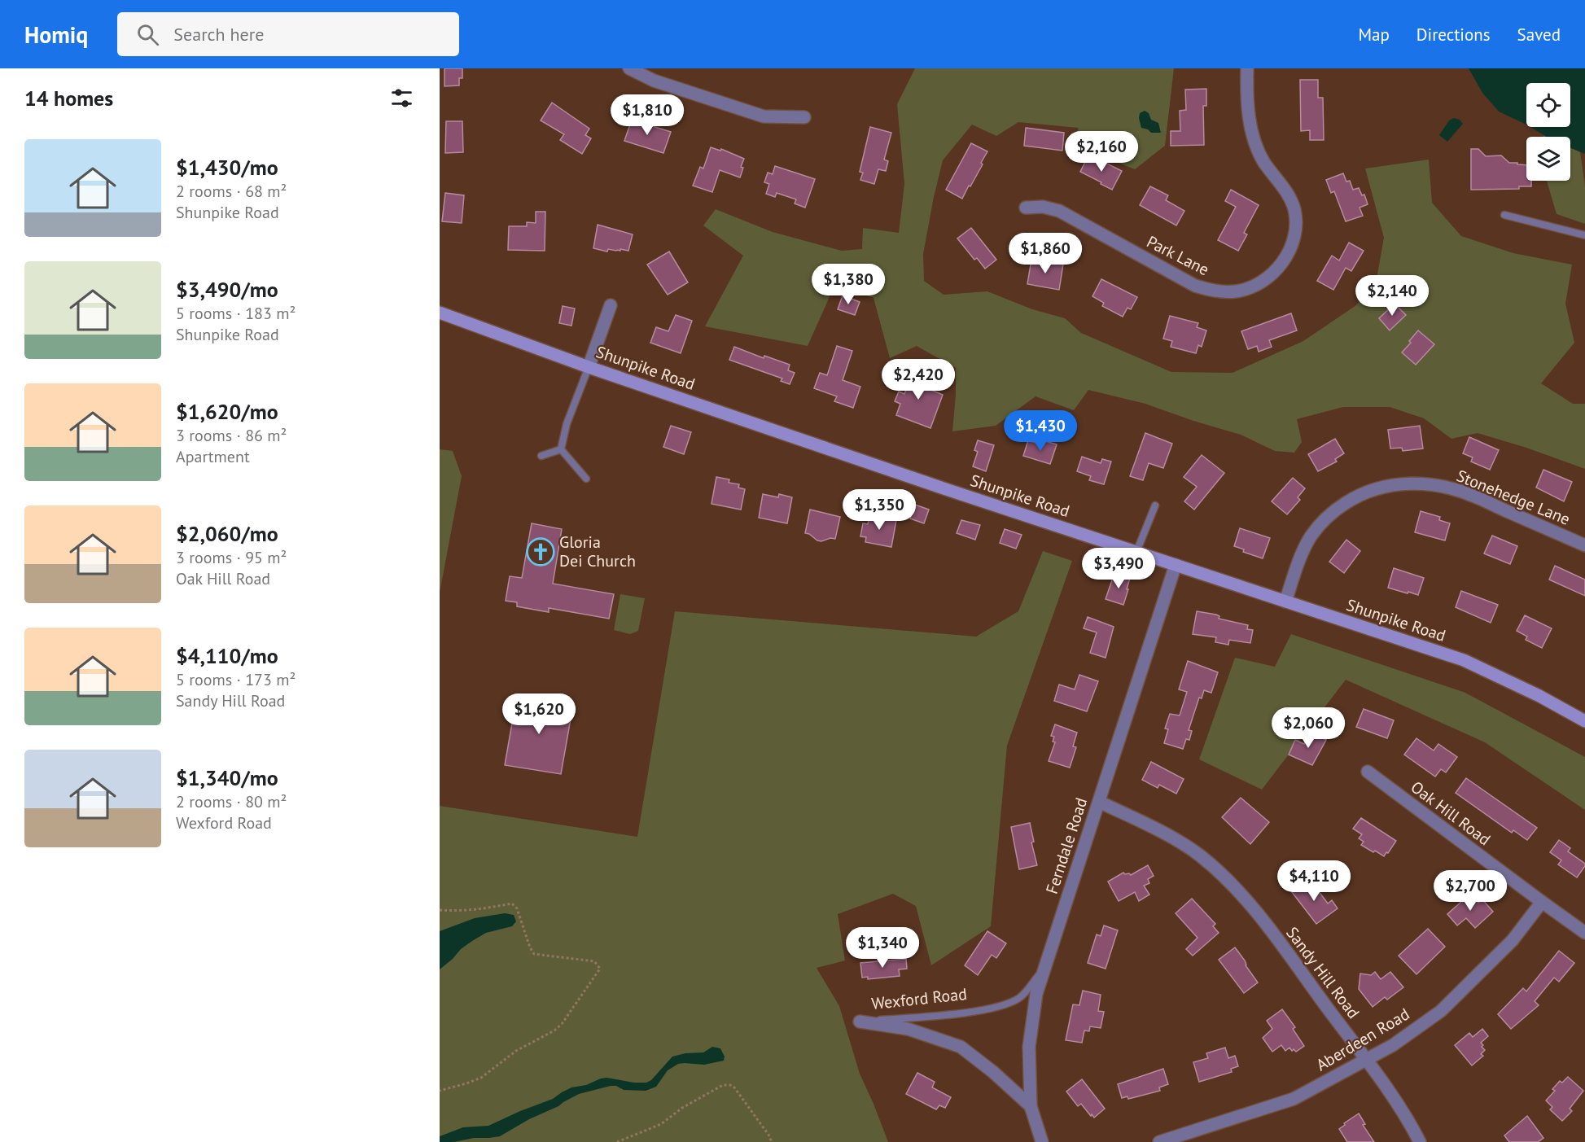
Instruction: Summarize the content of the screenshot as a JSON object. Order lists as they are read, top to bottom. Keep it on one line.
{"streets":{"main road":["Shunpike Road"],"street":["Park Lane","Stonehedge Lane","Oak Hill Road","Ferndale Road","Sandy Hill Road","Wexford Road","Aberdeen Road"]},"crossings":[["Shunpike Road","Stonehedge Lane"],["Shunpike Road","Ferndale Road"],["Oak Hill Road","Aberdeen Road"],["Ferndale Road","Sandy Hill Road"],["Ferndale Road","Wexford Road"],["Sandy Hill Road","Aberdeen Road"]],"places":{"church":["Gloria Dei Church"]},"page":{"header":"Homiq","search":"Search here","nav":["Map","Directions","Saved"],"heading":"14 homes","price":["$1,810","$2,160","$1,860","$1,380","$2,140","$2,420","$1,430","$1,350","$3,490","$1,620","$2,060","$4,110","$2,700","$1,340"],"list":[{"name":"$1,430/mo","note":"2 rooms · 68 m² · Shunpike Road"},{"name":"$3,490/mo","note":"5 rooms · 183 m² · Shunpike Road"},{"name":"$1,620/mo","note":"3 rooms · 86 m² · Apartment"},{"name":"$2,060/mo","note":"3 rooms · 95 m² · Oak Hill Road"},{"name":"$4,110/mo","note":"5 rooms · 173 m² · Sandy Hill Road"},{"name":"$1,340/mo","note":"2 rooms · 80 m² · Wexford Road"}]}}
